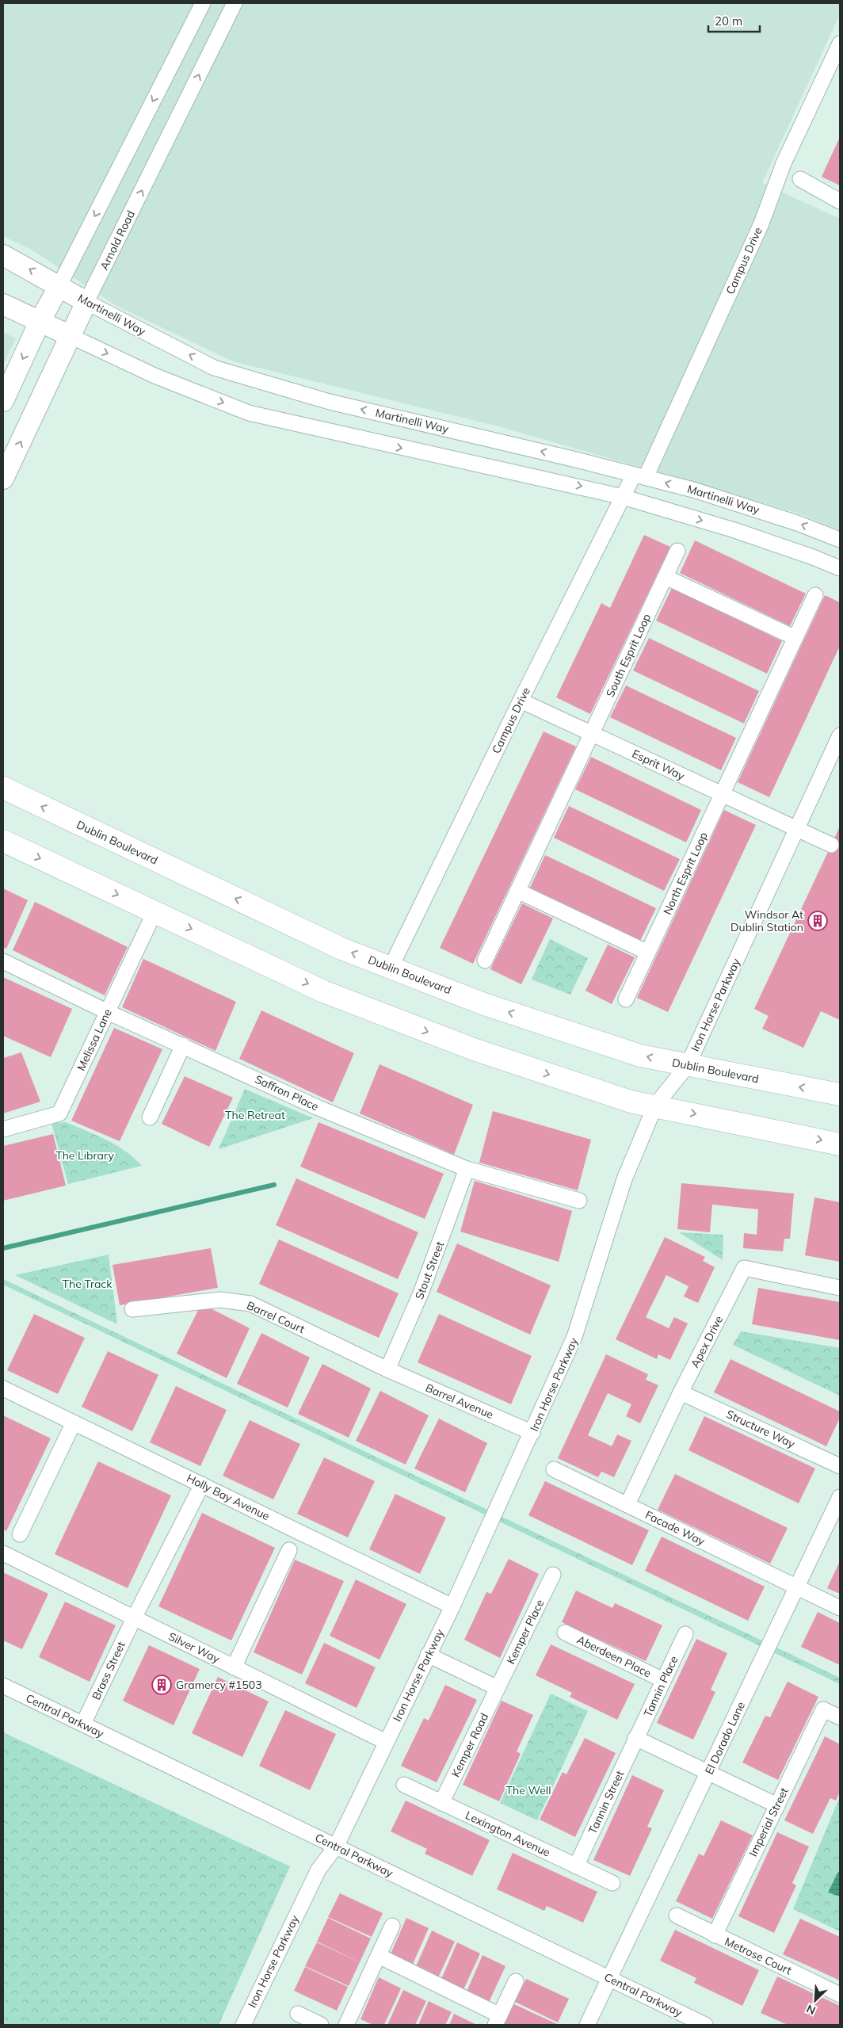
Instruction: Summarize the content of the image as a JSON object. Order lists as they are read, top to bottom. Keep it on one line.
{"streets":{"main road":["Dublin Boulevard"],"street":["Arnold Road","Campus Drive","Martinelli Way","South Esprit Loop","Esprit Way","North Esprit Loop","Iron Horse Parkway","Melissa Lane","Saffron Place","Stout Street","Barrel Court","Apex Drive","Barrel Avenue","Structure Way","Holly Bay Avenue","Facade Way","Kemper Place","Silver Way","Aberdeen Place","Brass Street","Tannin Place","Central Parkway","El Dorado Lane","Kemper Road","Tannin Street","Imperial Street","Lexington Avenue","Metrose Court"]},"crossings":[["Arnold Road","Martinelli Way"],["Campus Drive","Martinelli Way"],["Campus Drive","Esprit Way"],["Campus Drive","Dublin Boulevard"],["South Esprit Loop","Esprit Way"],["Esprit Way","North Esprit Loop"],["Esprit Way","Iron Horse Parkway"],["Dublin Boulevard","Iron Horse Parkway"],["Iron Horse Parkway","Barrel Avenue"],["Iron Horse Parkway","Holly Bay Avenue"],["Iron Horse Parkway","Silver Way"],["Iron Horse Parkway","Central Parkway"],["Melissa Lane","Saffron Place"],["Saffron Place","Stout Street"],["Stout Street","Barrel Court"],["Stout Street","Barrel Avenue"],["Barrel Court","Barrel Avenue"],["Apex Drive","Structure Way"],["Apex Drive","Facade Way"],["Holly Bay Avenue","Brass Street"],["Facade Way","El Dorado Lane"],["Kemper Place","Kemper Road"],["Silver Way","Brass Street"],["Aberdeen Place","Tannin Place"],["Brass Street","Central Parkway"],["Tannin Place","Tannin Street"],["Central Parkway","El Dorado Lane"],["Kemper Road","Lexington Avenue"],["Tannin Street","Lexington Avenue"],["Imperial Street","Metrose Court"]],"parks":["The Retreat","The Library","The Track","The Well"],"places":{"building":["Windsor At Dublin Station","Gramercy #1503"]},"scale_bar":"20 m","north":"bottom left"}
